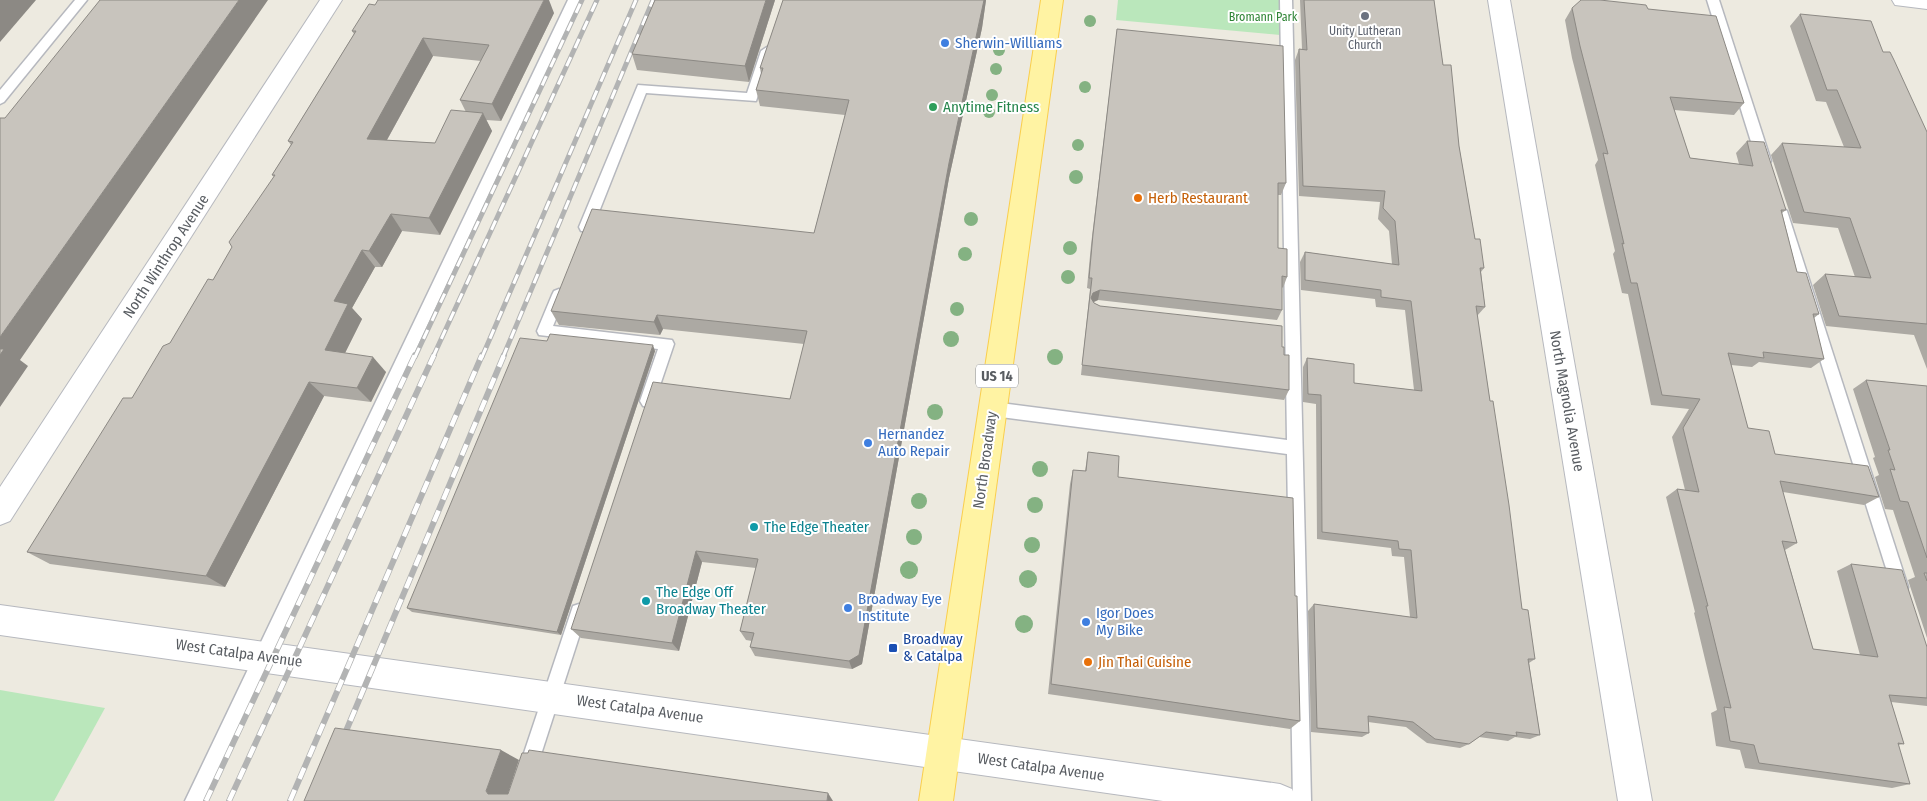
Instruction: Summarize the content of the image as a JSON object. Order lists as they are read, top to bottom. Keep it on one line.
{"streets":{"main road":["US 14","North Broadway"],"street":["North Winthrop Avenue","North Magnolia Avenue","West Catalpa Avenue"]},"crossings":[["North Broadway","West Catalpa Avenue"]],"parks":["Bromann Park"],"places":{"other":["Unity Lutheran Church","Sherwin-Williams","Anytime Fitness","Herb Restaurant","Hernandez Auto Repair","The Edge Theater","The Edge Off Broadway Theater","Broadway Eye Institute","Igor Does My Bike","Jin Thai Cuisine"],"transit":["Broadway & Catalpa"]}}
